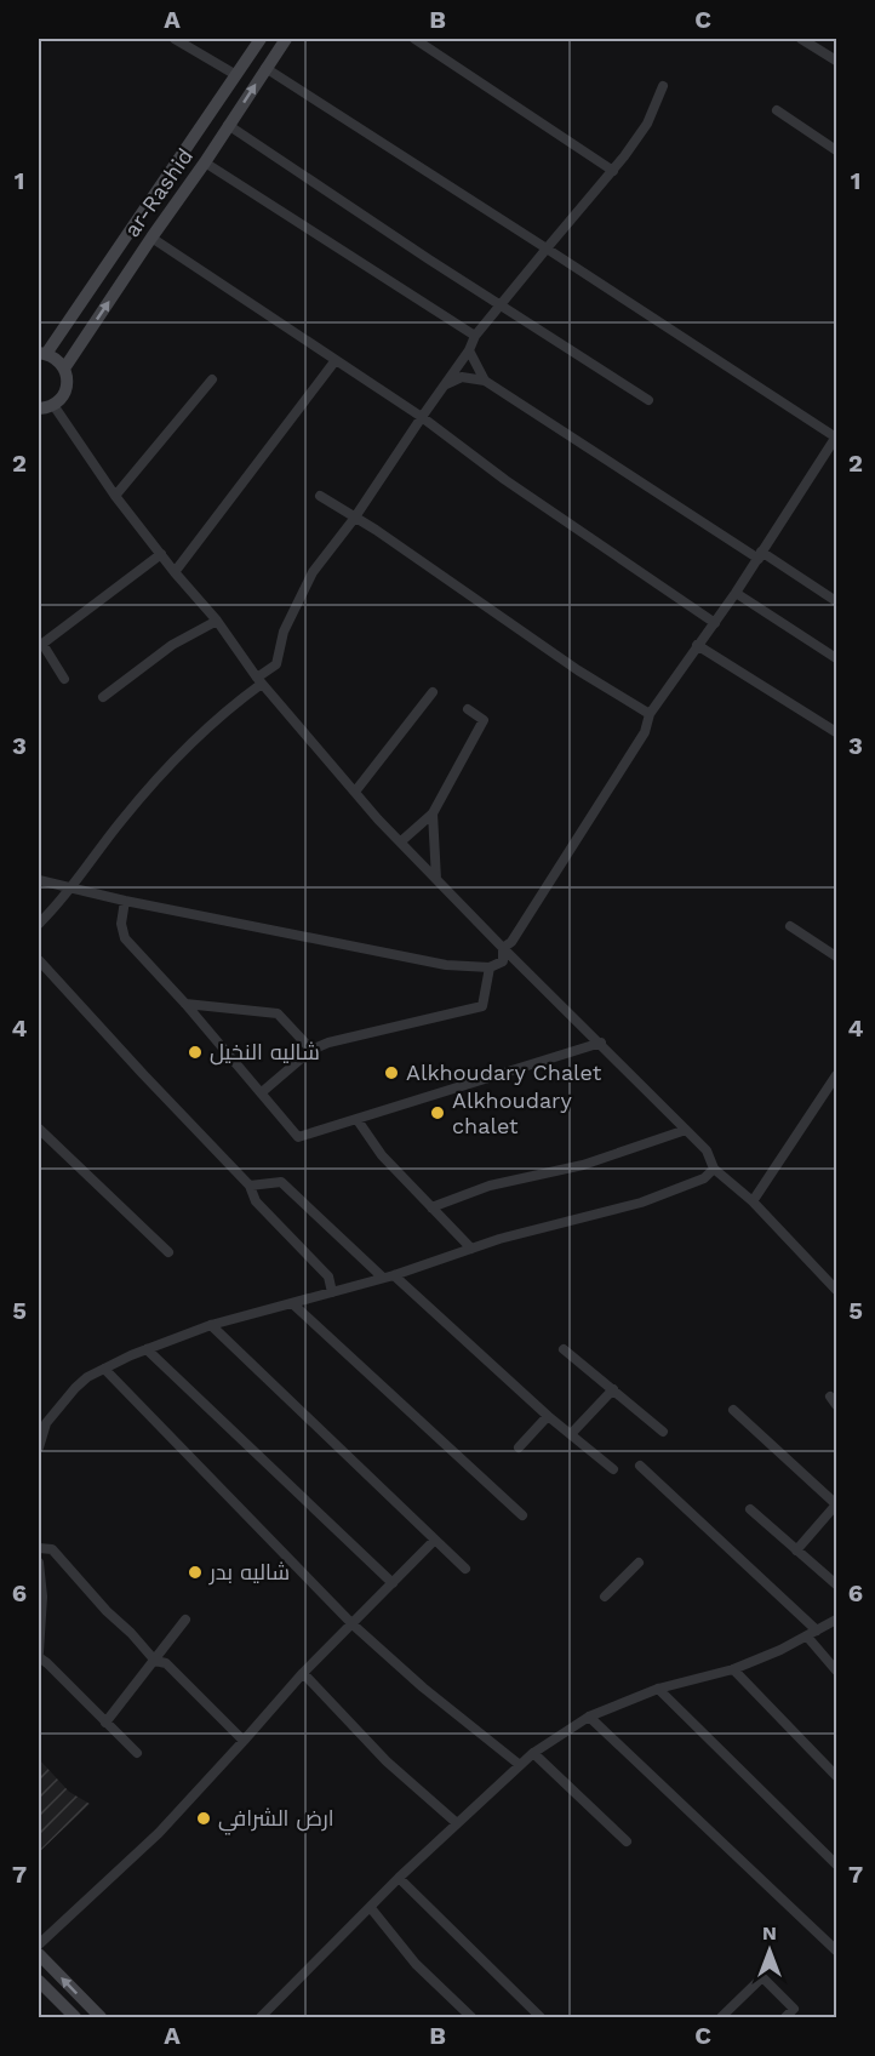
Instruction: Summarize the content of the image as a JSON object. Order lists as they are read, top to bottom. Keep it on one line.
{"streets":{"main road":["ar-Rashid"]},"places":["شاليه النخيل","Alkhoudary Chalet","Alkhoudary chalet","شاليه بدر","ارض الشرافي"],"north":"top","grid":{"columns":["A","B","C"],"rows":["1","2","3","4","5","6","7"]}}
